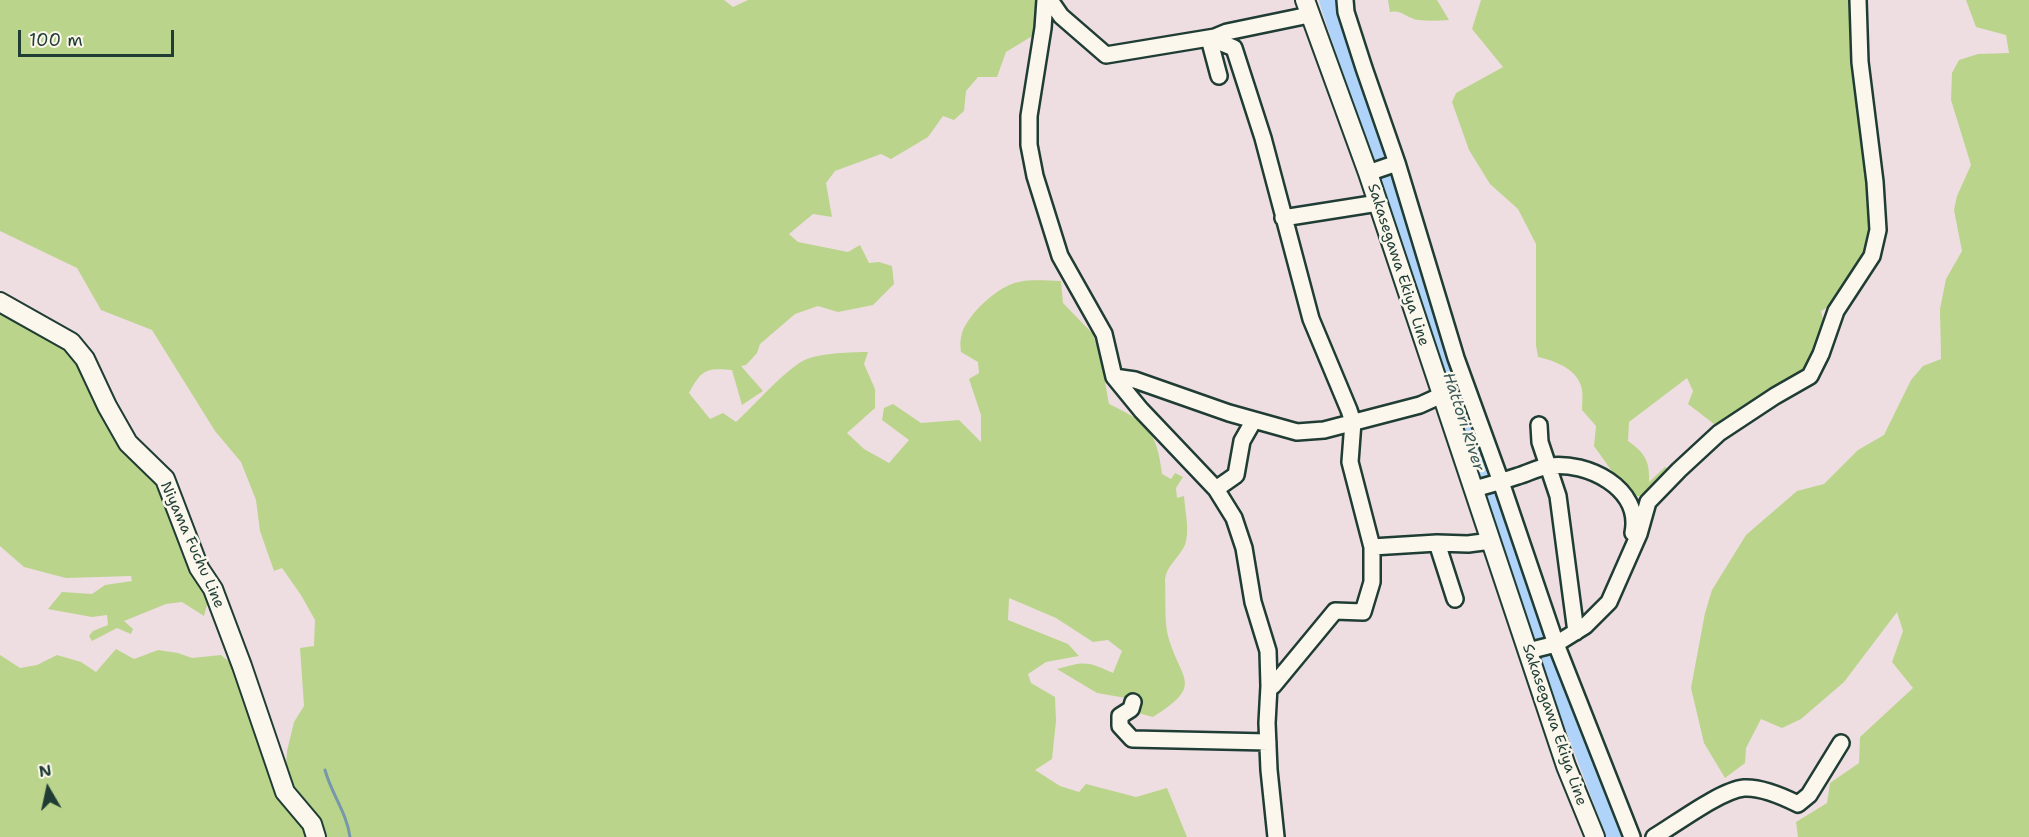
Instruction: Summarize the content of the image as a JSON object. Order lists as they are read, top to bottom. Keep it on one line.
{"streets":{"main road":["Sakasegawa Ekiya Line","Niyama Fuchu Line"]},"water":["Hattori River"],"scale_bar":"100 m","north":"top"}
